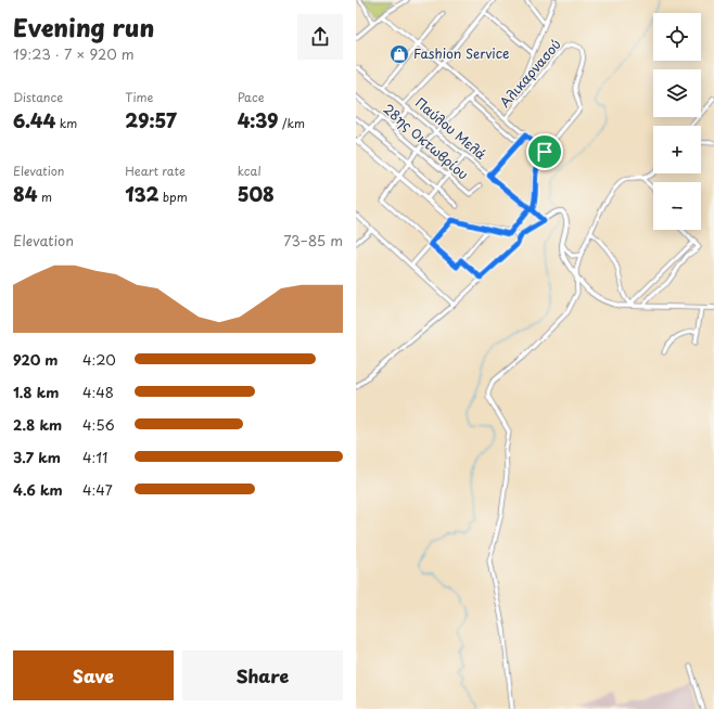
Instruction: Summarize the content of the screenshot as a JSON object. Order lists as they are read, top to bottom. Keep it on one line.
{"streets":{"street":["Αλικαρνασού","Παύλου Μελά","28ης Οκτωβρίου"]},"places":{"shop":["Fashion Service"]},"page":{"heading":["Evening run","19:23 · 7 × 920 m"],"map_buttons":["+","−"],"stats":[["Distance","6.44 km"],["Time","29:57"],["Pace","4:39 /km"],["Elevation","84 m"],["Heart rate","132 bpm"],["kcal","508"]],"chart":["Elevation","73–85 m"],"list":[{"name":"920 m","note":"4:20"},{"name":"1.8 km","note":"4:48"},{"name":"2.8 km","note":"4:56"},{"name":"3.7 km","note":"4:11"},{"name":"4.6 km","note":"4:47"}],"buttons":["Save","Share"]}}
